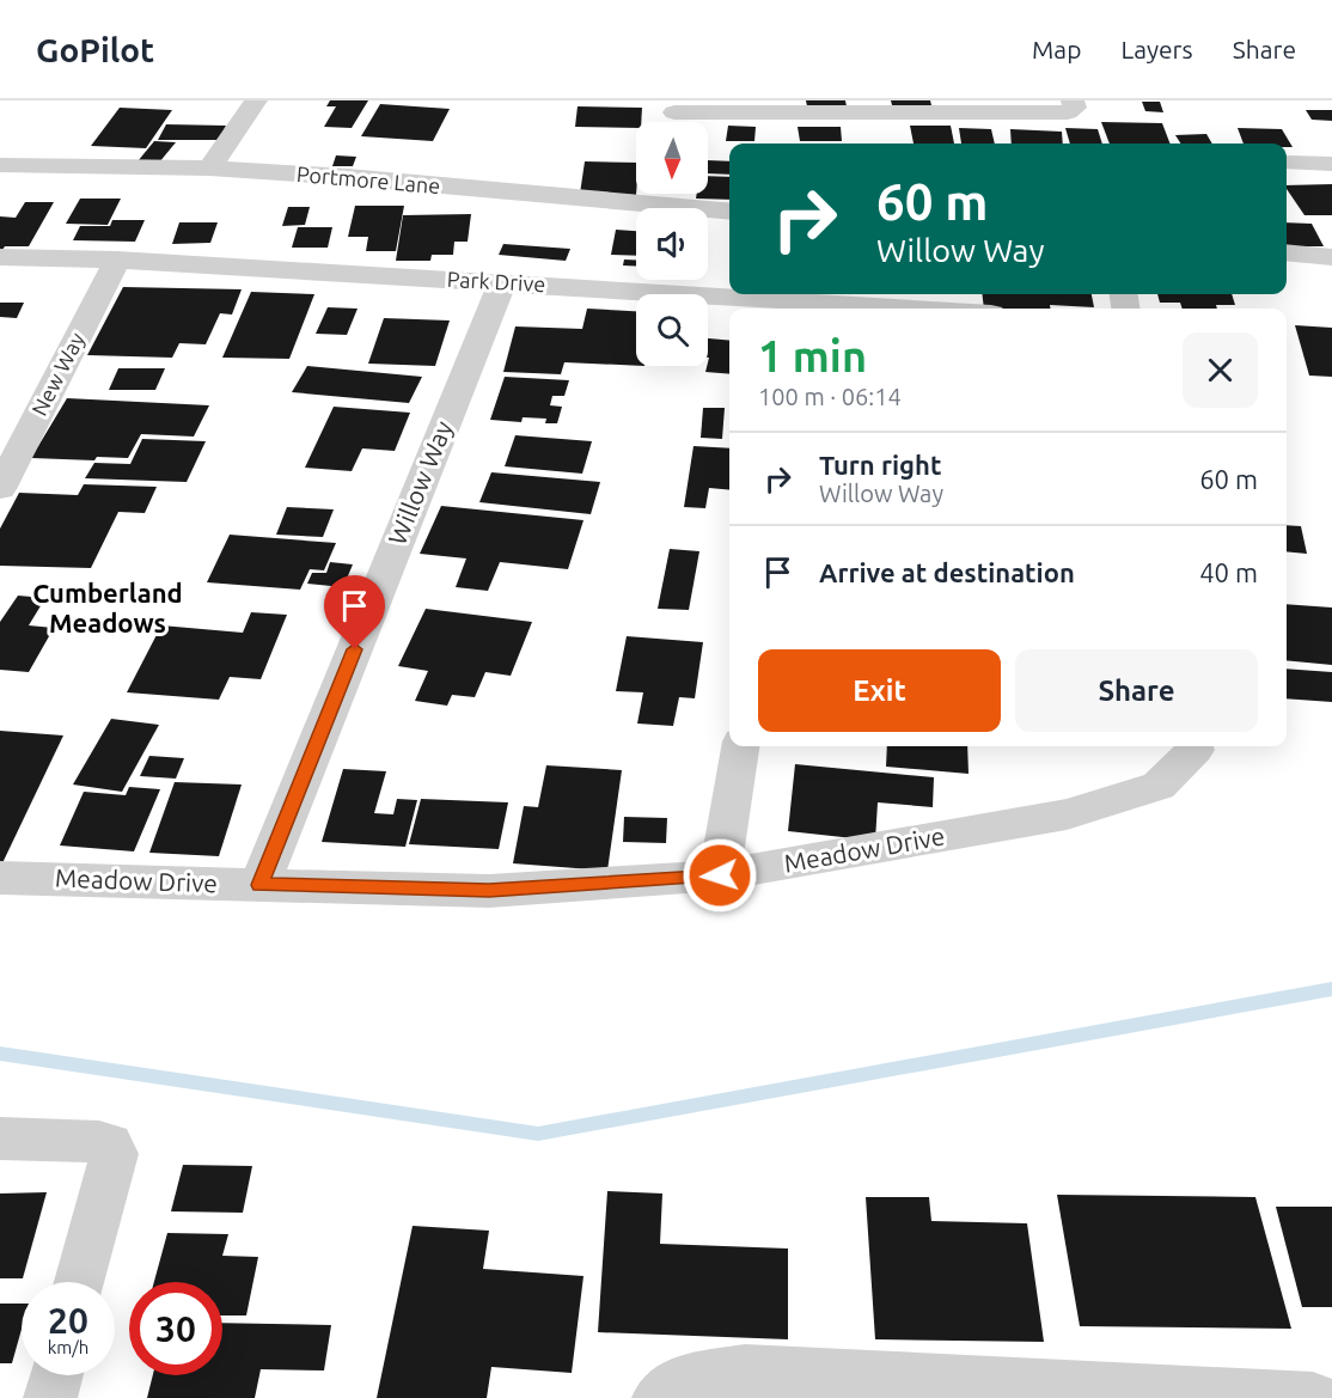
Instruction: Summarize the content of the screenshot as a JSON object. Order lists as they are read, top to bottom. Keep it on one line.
{"streets":{"street":["Portmore Lane","Park Drive","New Way","Willow Way","Meadow Drive"]},"crossings":[["Park Drive","New Way"],["Park Drive","Willow Way"],["Willow Way","Meadow Drive"]],"districts":["Cumberland Meadows"],"north":"bottom","page":{"header":"GoPilot","nav":["Map","Layers","Share"],"turn":["60 m","Willow Way"],"heading":["1 min","100 m · 06:14"],"list":[{"name":"Turn right","note":"Willow Way","value":"60 m"},{"name":"Arrive at destination","value":"40 m"}],"buttons":["Exit","Share"],"speed":"20 km/h","limit":"30"}}
